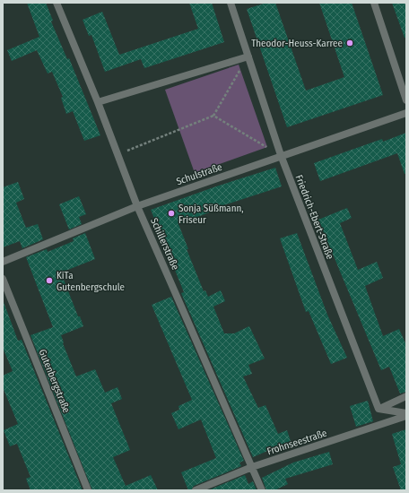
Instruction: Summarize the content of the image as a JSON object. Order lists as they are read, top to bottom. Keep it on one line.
{"streets":{"street":["Schulstraße","Friedrich-Ebert-Straße","Schillerstraße","Gutenbergstraße","Frohnseestraße"]},"crossings":[["Schulstraße","Friedrich-Ebert-Straße"],["Schulstraße","Schillerstraße"],["Schillerstraße","Frohnseestraße"]],"places":["Theodor-Heuss-Karree","Sonja Süßmann, Friseur","KiTa Gutenbergschule"]}
